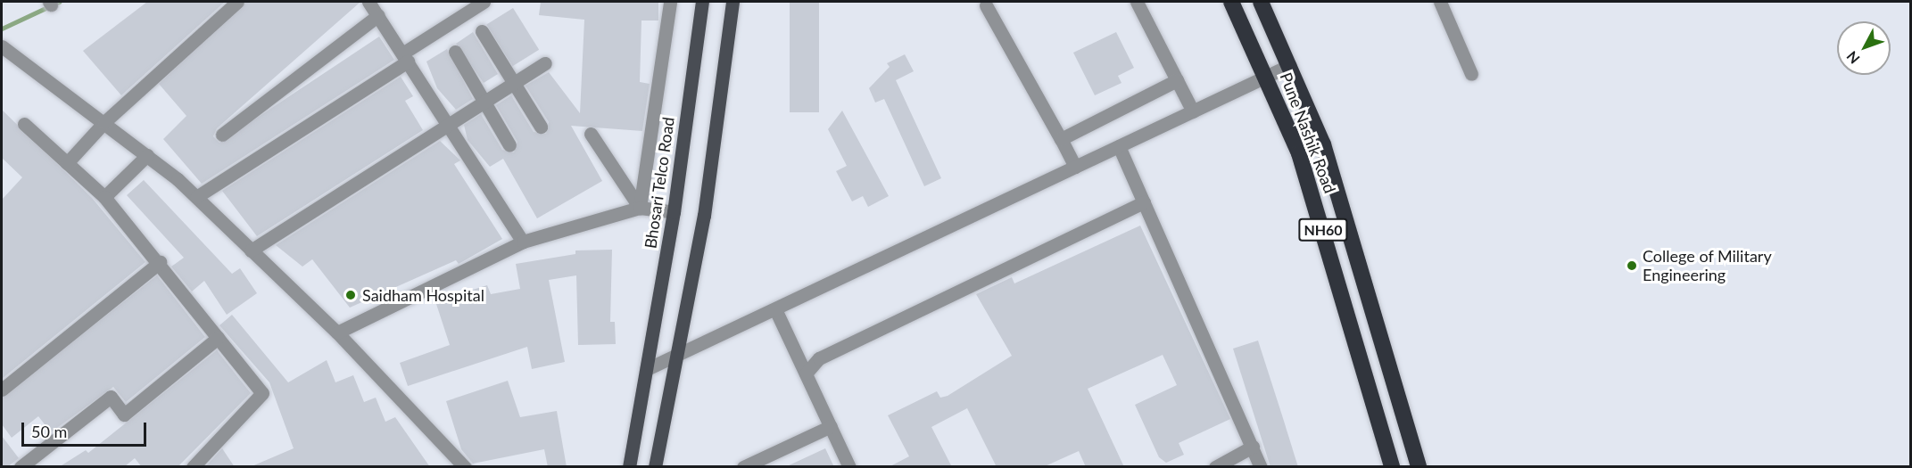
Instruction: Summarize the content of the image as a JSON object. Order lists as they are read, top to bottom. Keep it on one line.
{"streets":{"highway":["Pune Nashik Road","NH60"],"main road":["Bhosari Telco Road"]},"places":["College of Military Engineering","Saidham Hospital"],"scale_bar":"50 m","north":"bottom left"}
